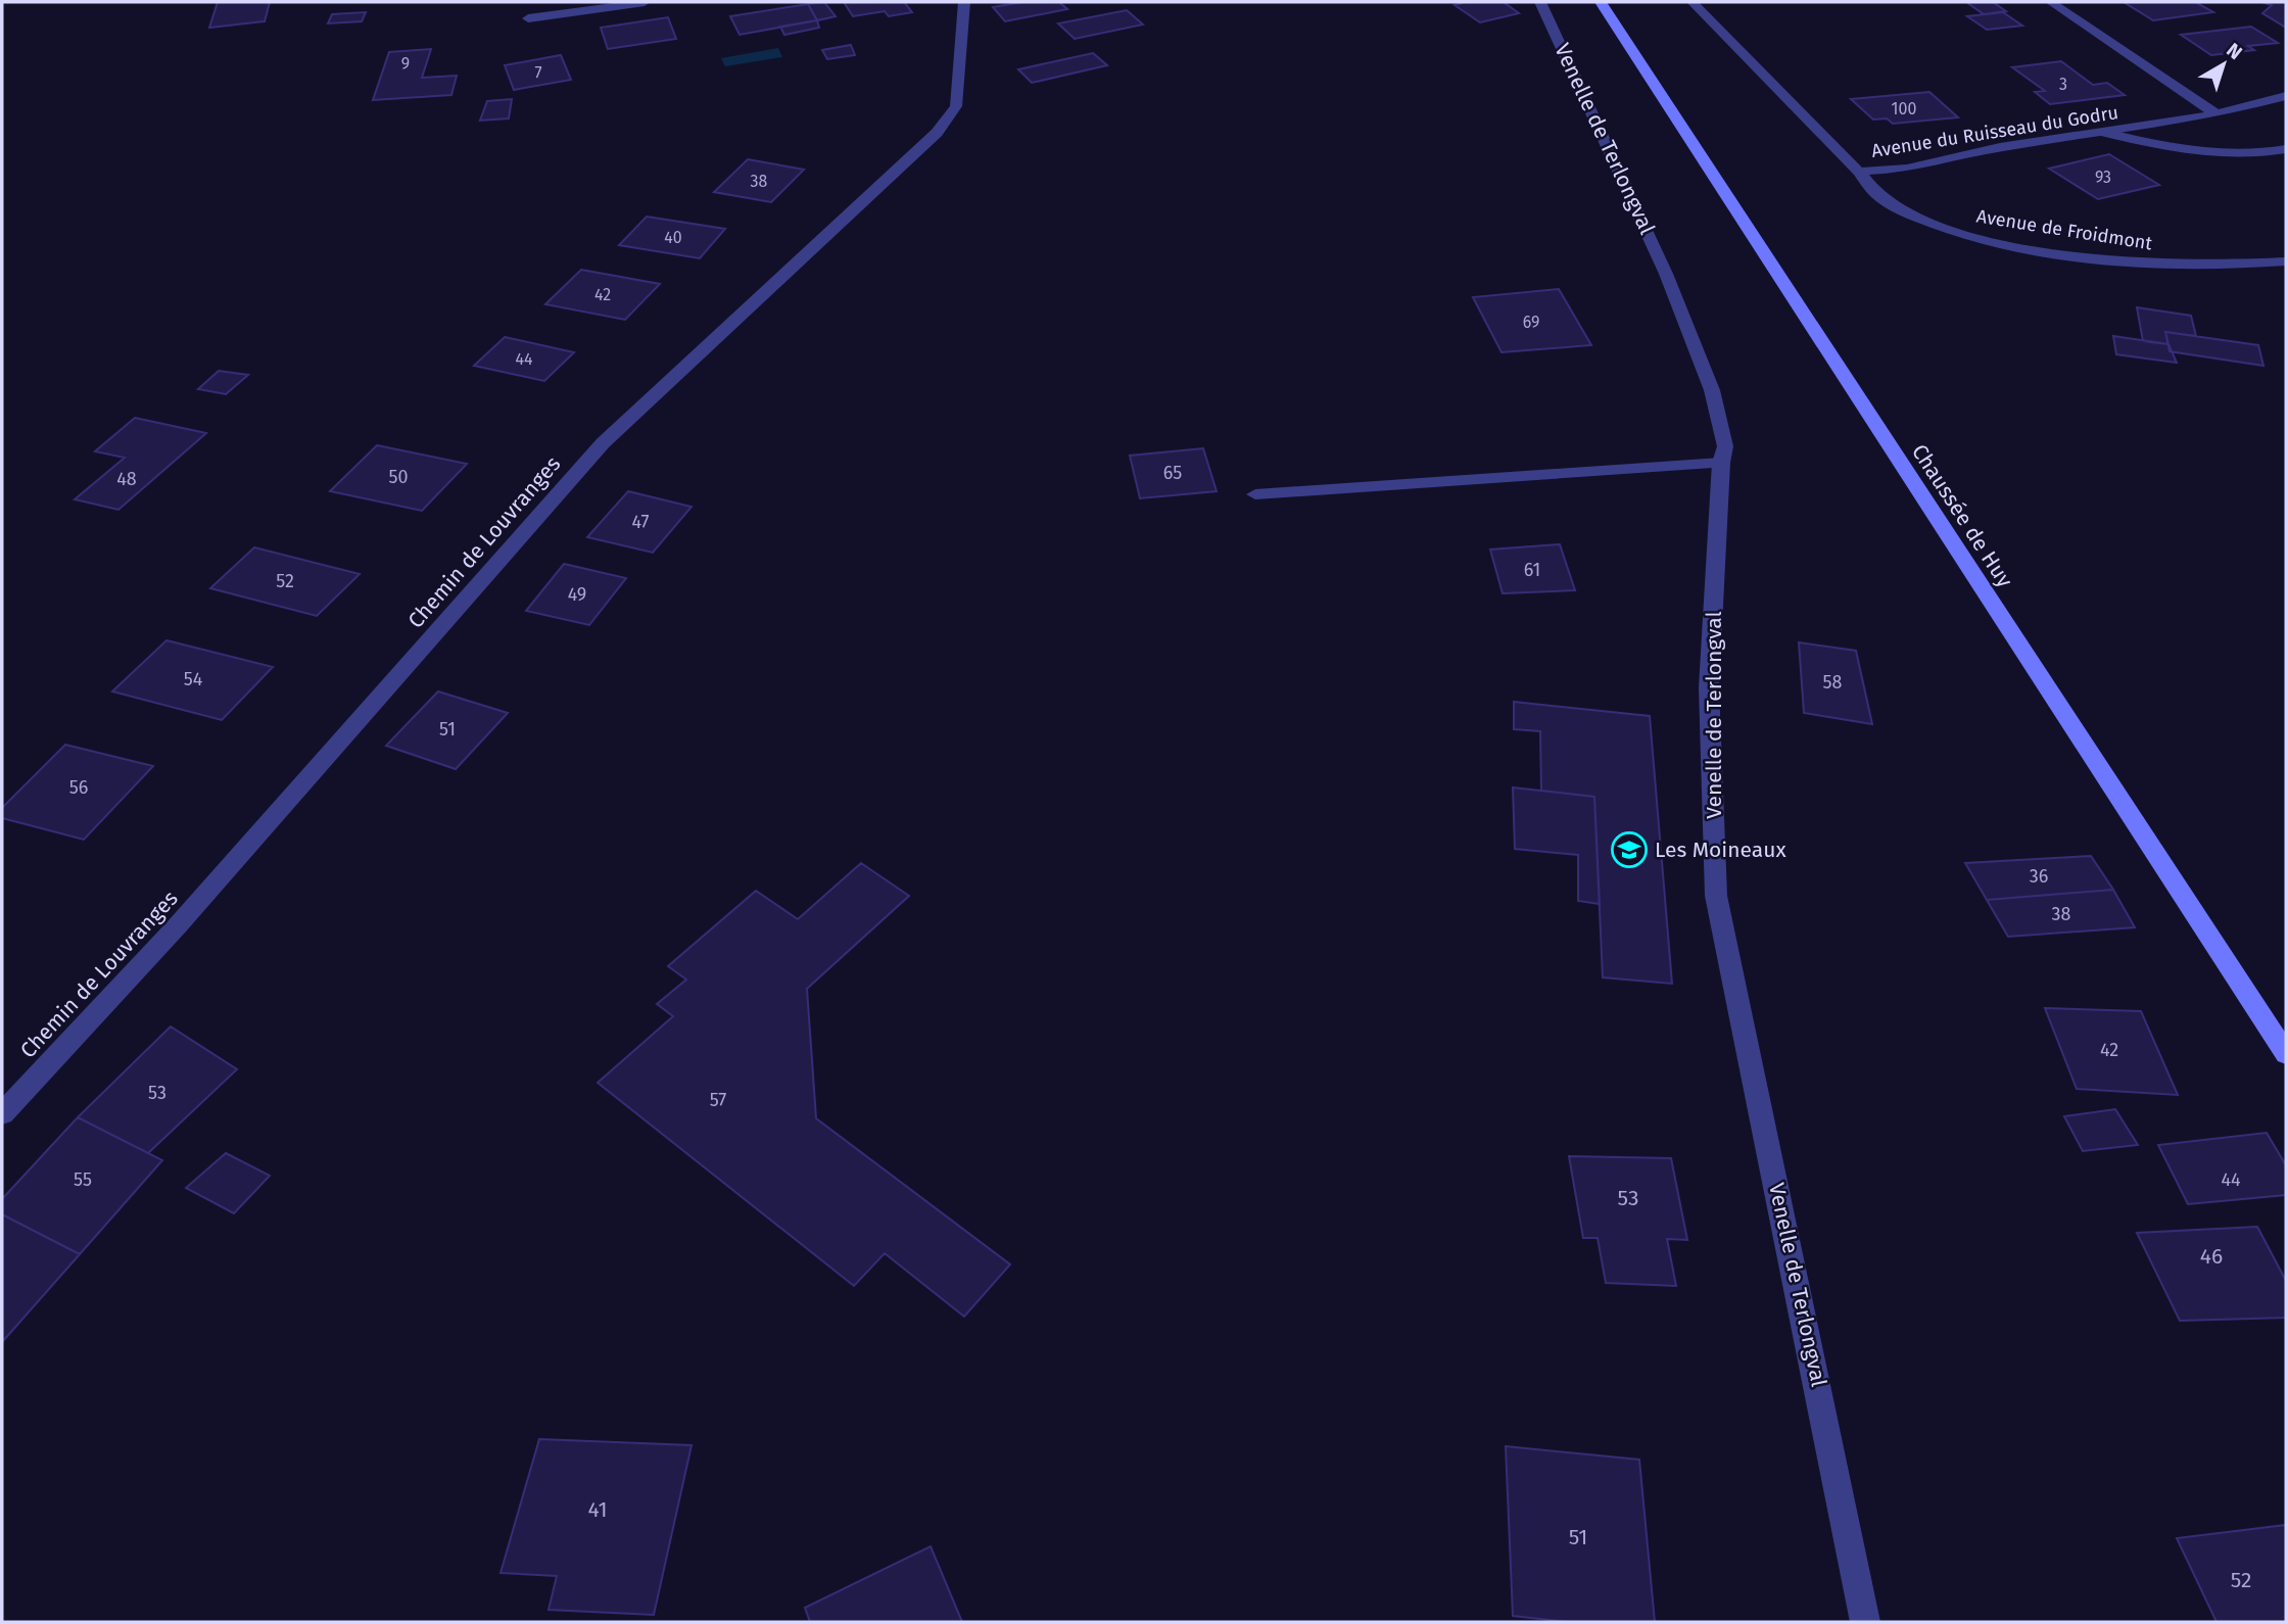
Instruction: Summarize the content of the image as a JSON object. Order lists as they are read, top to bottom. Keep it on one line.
{"streets":{"main road":["Chaussée de Huy"],"street":["Avenue du Ruisseau du Godru","Venelle de Terlongval","Avenue de Froidmont","Chemin de Louvranges"]},"crossings":[["Avenue du Ruisseau du Godru","Avenue de Froidmont"]],"places":{"school or university":["Les Moineaux"]},"house_numbers":["9","7","3","100","93","38","40","42","69","44","65","50","48","47","61","52","49","54","58","51","56","36","38","42","53","57","55","44","53","46","41","51","52"],"north":"top right"}
